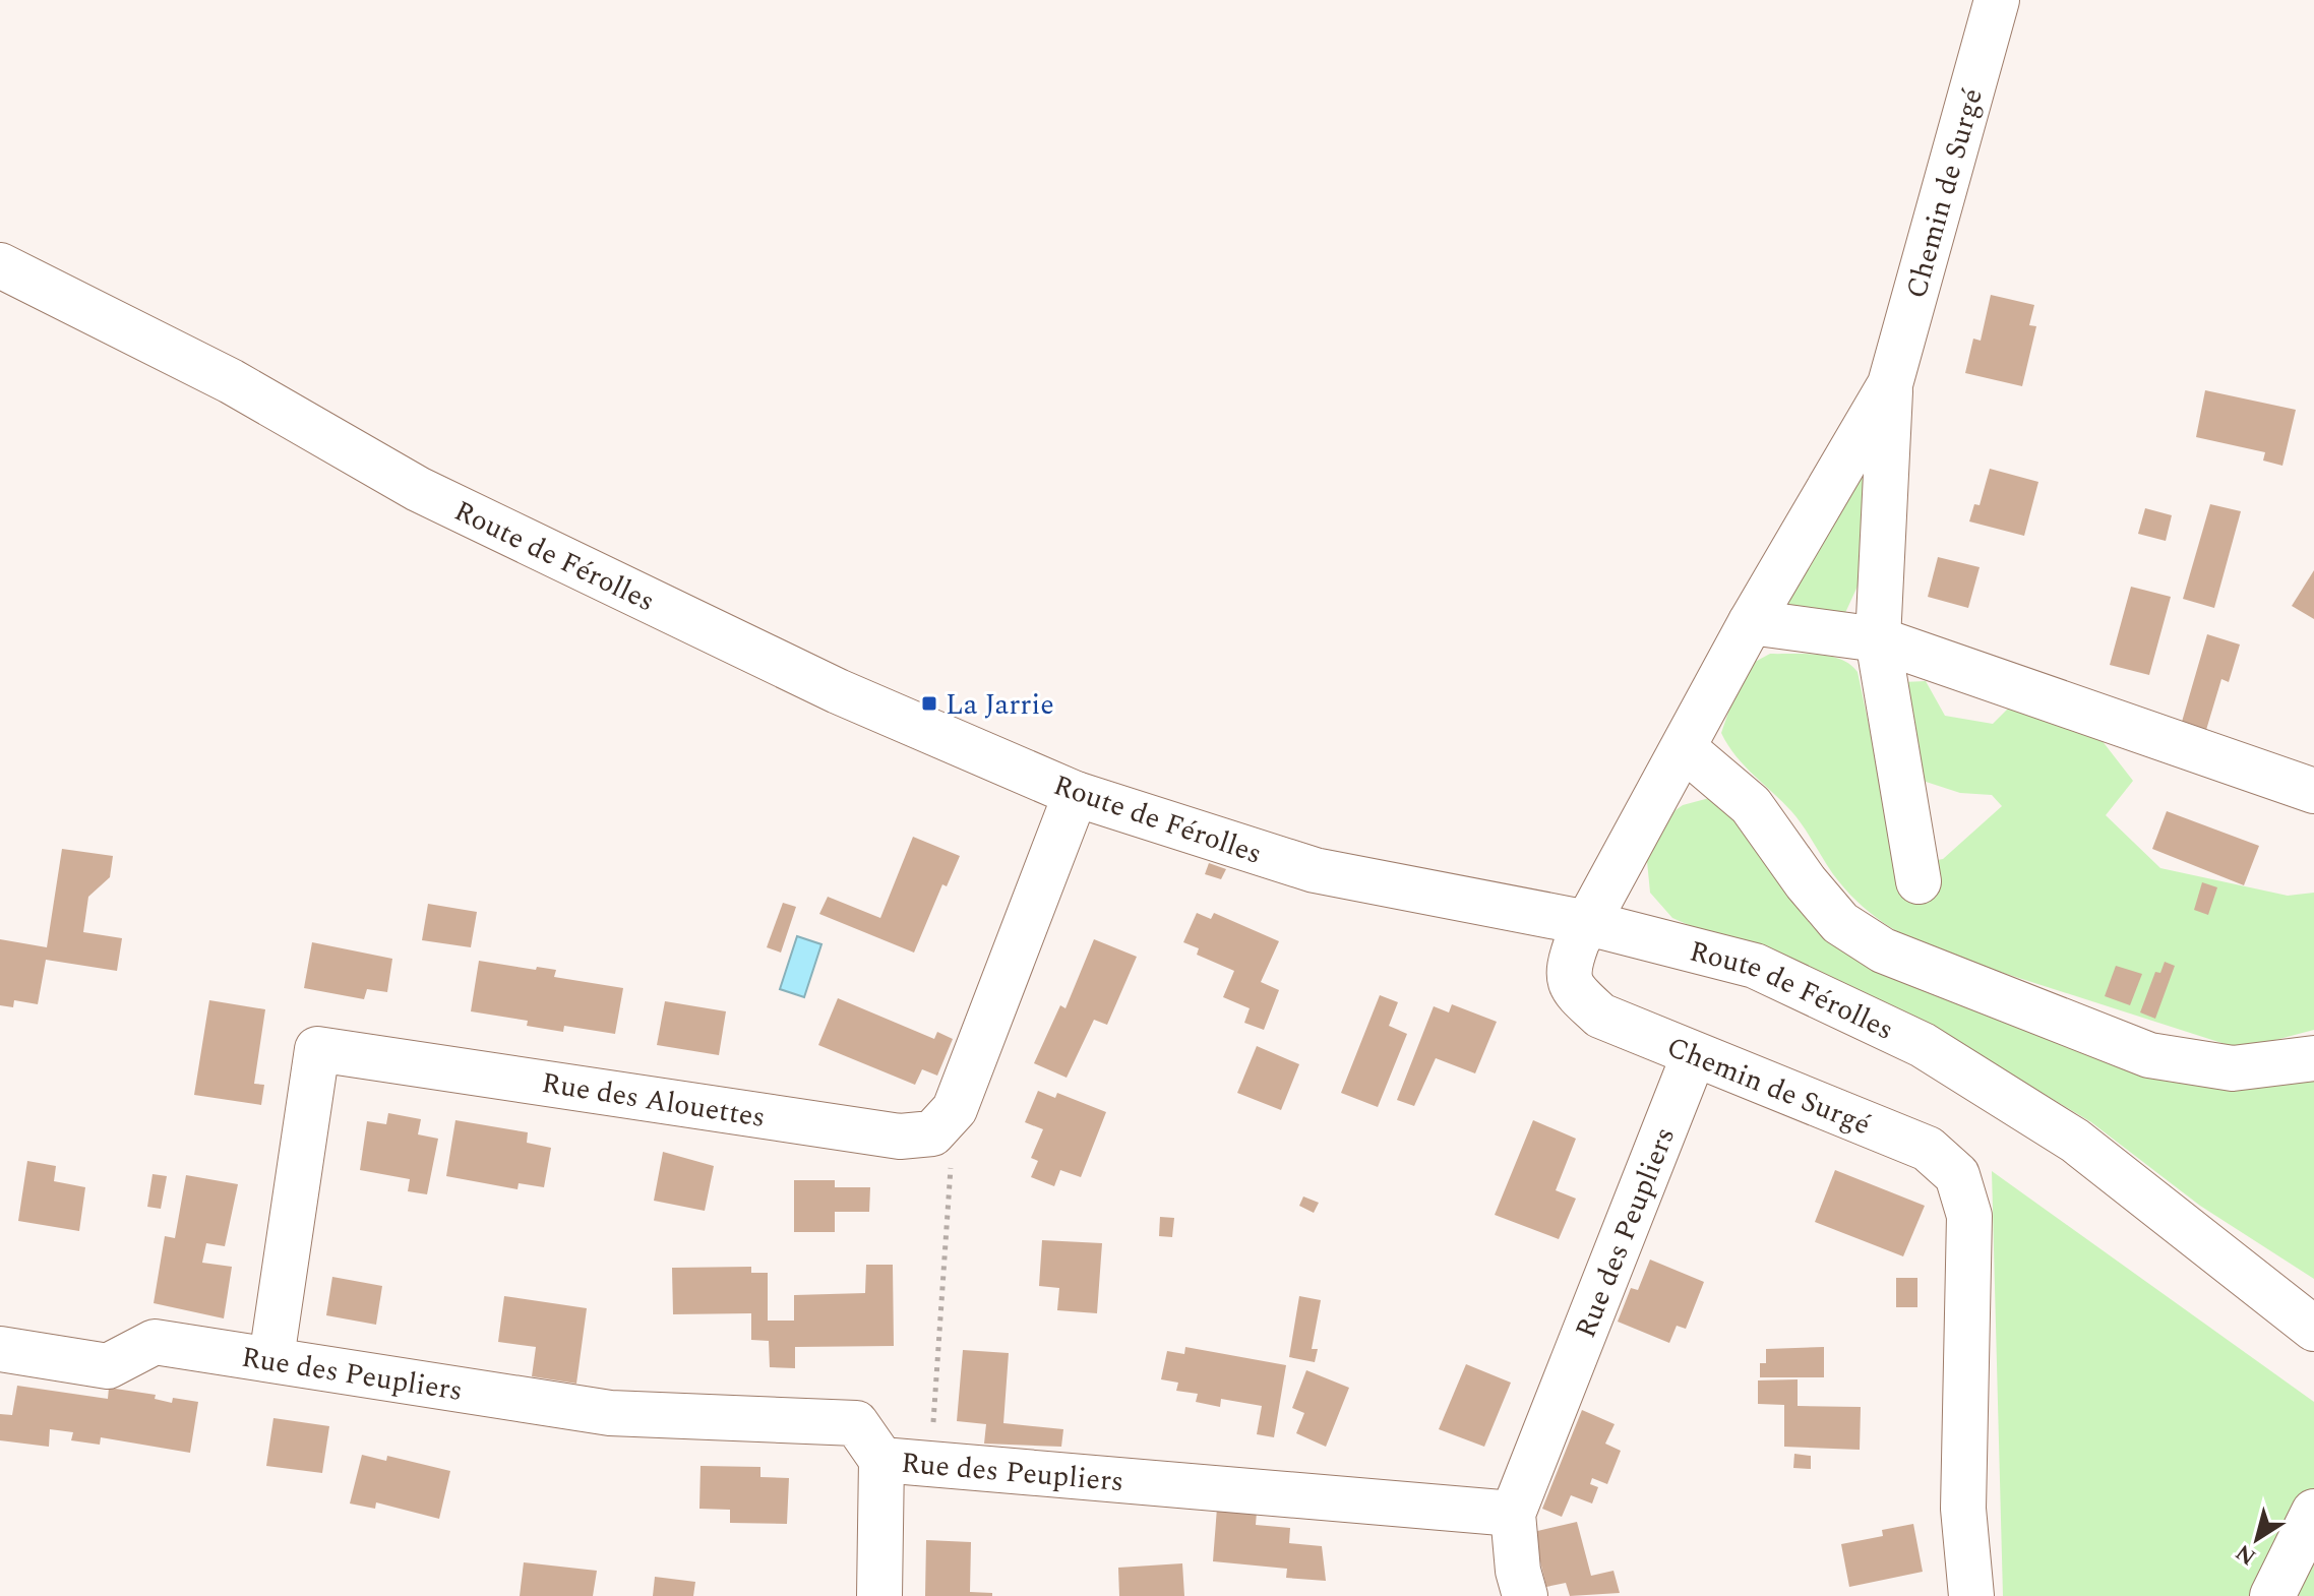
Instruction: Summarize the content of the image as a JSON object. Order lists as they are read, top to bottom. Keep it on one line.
{"streets":{"main road":["Chemin de Surgé","Route de Férolles","Rue des Alouettes","Rue des Peupliers"]},"crossings":[["Chemin de Surgé","Route de Férolles"],["Chemin de Surgé","Rue des Peupliers"],["Route de Férolles","Rue des Alouettes"],["Rue des Alouettes","Rue des Peupliers"]],"places":{"transit":["La Jarrie"]},"north":"bottom left"}
